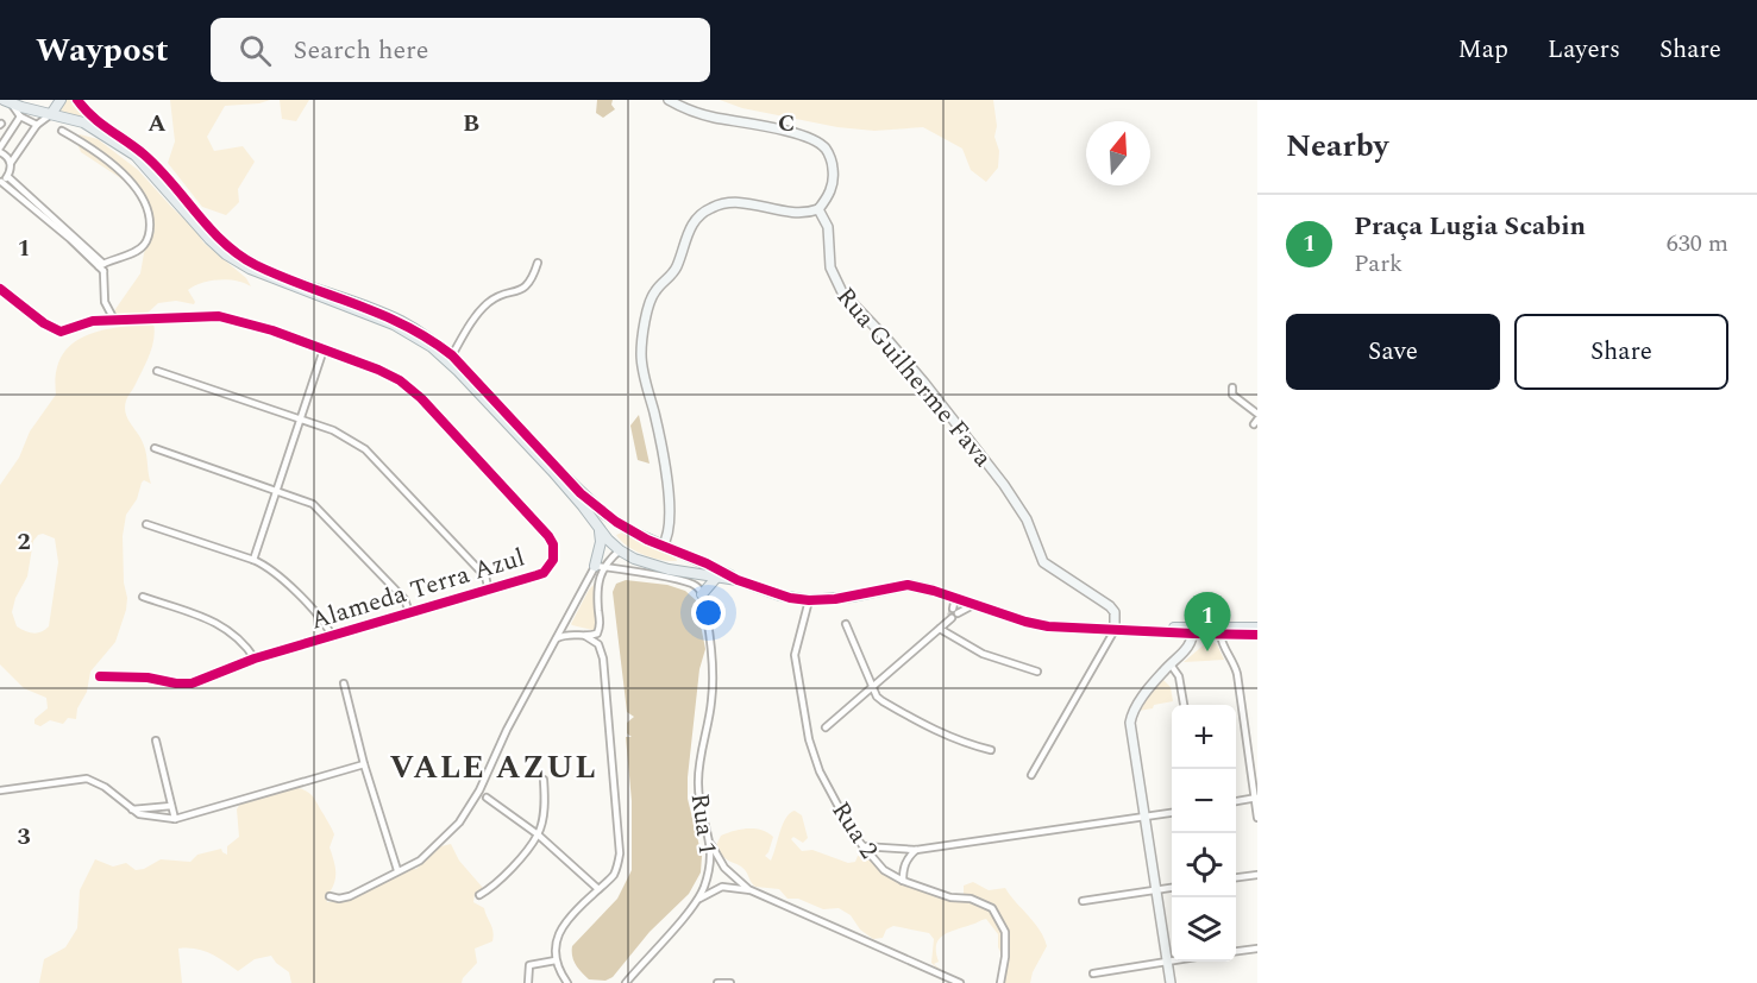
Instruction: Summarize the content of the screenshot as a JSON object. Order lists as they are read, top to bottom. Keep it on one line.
{"streets":{"street":["Rua Guilherme Fava","Alameda Terra Azul","Rua 1","Rua 2"]},"districts":["VALE AZUL"],"north":"top","page":{"header":"Waypost","search":"Search here","nav":["Map","Layers","Share"],"heading":"Nearby","list":[{"mark":"1","name":"Praça Lugia Scabin","note":"Park","value":"630 m"}],"buttons":["Save","Share"],"pins":"1","map_buttons":["+","−"]},"grid":{"columns":["A","B","C"],"rows":["1","2","3"]}}
